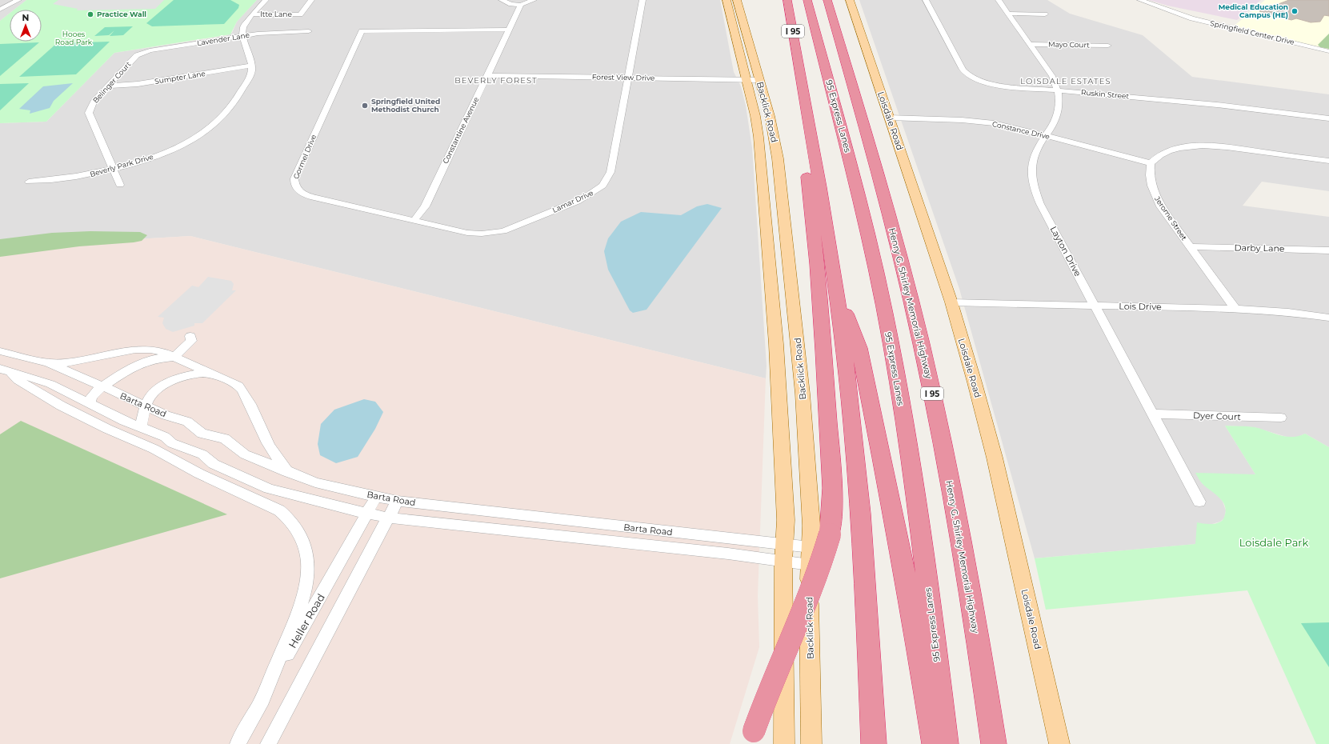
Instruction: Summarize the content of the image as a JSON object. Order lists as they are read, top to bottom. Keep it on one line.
{"streets":{"highway":["I 95","95 Express Lanes","Henry G. Shirley Memorial Highway"],"main road":["Backlick Road","Loisdale Road"],"street":["Itte Lane","Springfield Center Drive","Lavender Lane","Mayo Court","Sumpter Lane","Forest View Drive","Belinger Court","Ruskin Street","Constantine Avenue","Constance Drive","Gormel Drive","Beverly Park Drive","Lamar Drive","Jerome Street","Darby Lane","Layton Drive","Lois Drive","Barta Road","Dyer Court","Heller Road"]},"crossings":[["Lavender Lane","Belinger Court"],["Mayo Court","Layton Drive"],["Sumpter Lane","Belinger Court"],["Sumpter Lane","Beverly Park Drive"],["Forest View Drive","Backlick Road"],["Forest View Drive","Constantine Avenue"],["Forest View Drive","Lamar Drive"],["Belinger Court","Beverly Park Drive"],["Ruskin Street","Layton Drive"],["Backlick Road","Barta Road"],["Loisdale Road","Constance Drive"],["Loisdale Road","Lois Drive"],["Constantine Avenue","Gormel Drive"],["Constantine Avenue","Lamar Drive"],["Constance Drive","Jerome Street"],["Constance Drive","Layton Drive"],["Gormel Drive","Lamar Drive"],["Jerome Street","Darby Lane"],["Jerome Street","Lois Drive"],["Layton Drive","Lois Drive"],["Layton Drive","Dyer Court"],["Barta Road","Heller Road"]],"districts":["BEVERLY FOREST","LOISDALE ESTATES"],"parks":["Hooes Road Park","Loisdale Park"],"places":["Medical Education Campus (HE)","Practice Wall","Springfield United Methodist Church"],"north":"top"}
